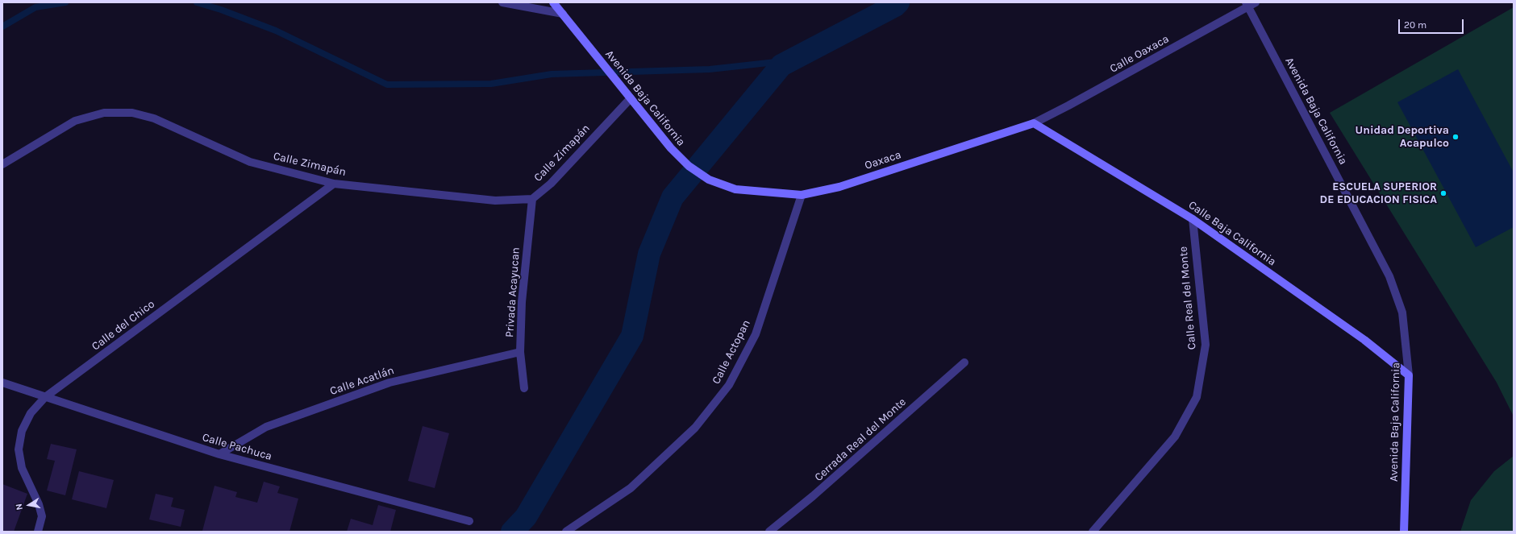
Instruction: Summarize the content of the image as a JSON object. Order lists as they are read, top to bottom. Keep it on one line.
{"streets":{"main road":["Avenida Baja California","Oaxaca","Calle Baja California"],"street":["Calle Oaxaca","Calle Zimapán","Privada Acayucan","Calle Real del Monte","Calle del Chico","Calle Actopan","Calle Acatlán","Cerrada Real del Monte","Calle Pachuca"]},"crossings":[["Calle Oaxaca","Avenida Baja California"],["Calle Oaxaca","Oaxaca"],["Calle Oaxaca","Calle Baja California"],["Avenida Baja California","Calle Zimapán"],["Avenida Baja California","Oaxaca"],["Avenida Baja California","Calle Baja California"],["Calle Zimapán","Privada Acayucan"],["Calle Zimapán","Calle del Chico"],["Oaxaca","Calle Baja California"],["Oaxaca","Calle Actopan"],["Calle Baja California","Calle Real del Monte"],["Privada Acayucan","Calle Acatlán"],["Calle del Chico","Calle Pachuca"],["Calle Acatlán","Calle Pachuca"]],"places":["Unidad Deportiva Acapulco","ESCUELA SUPERIOR DE EDUCACION FISICA"],"scale_bar":"20 m","north":"left"}
